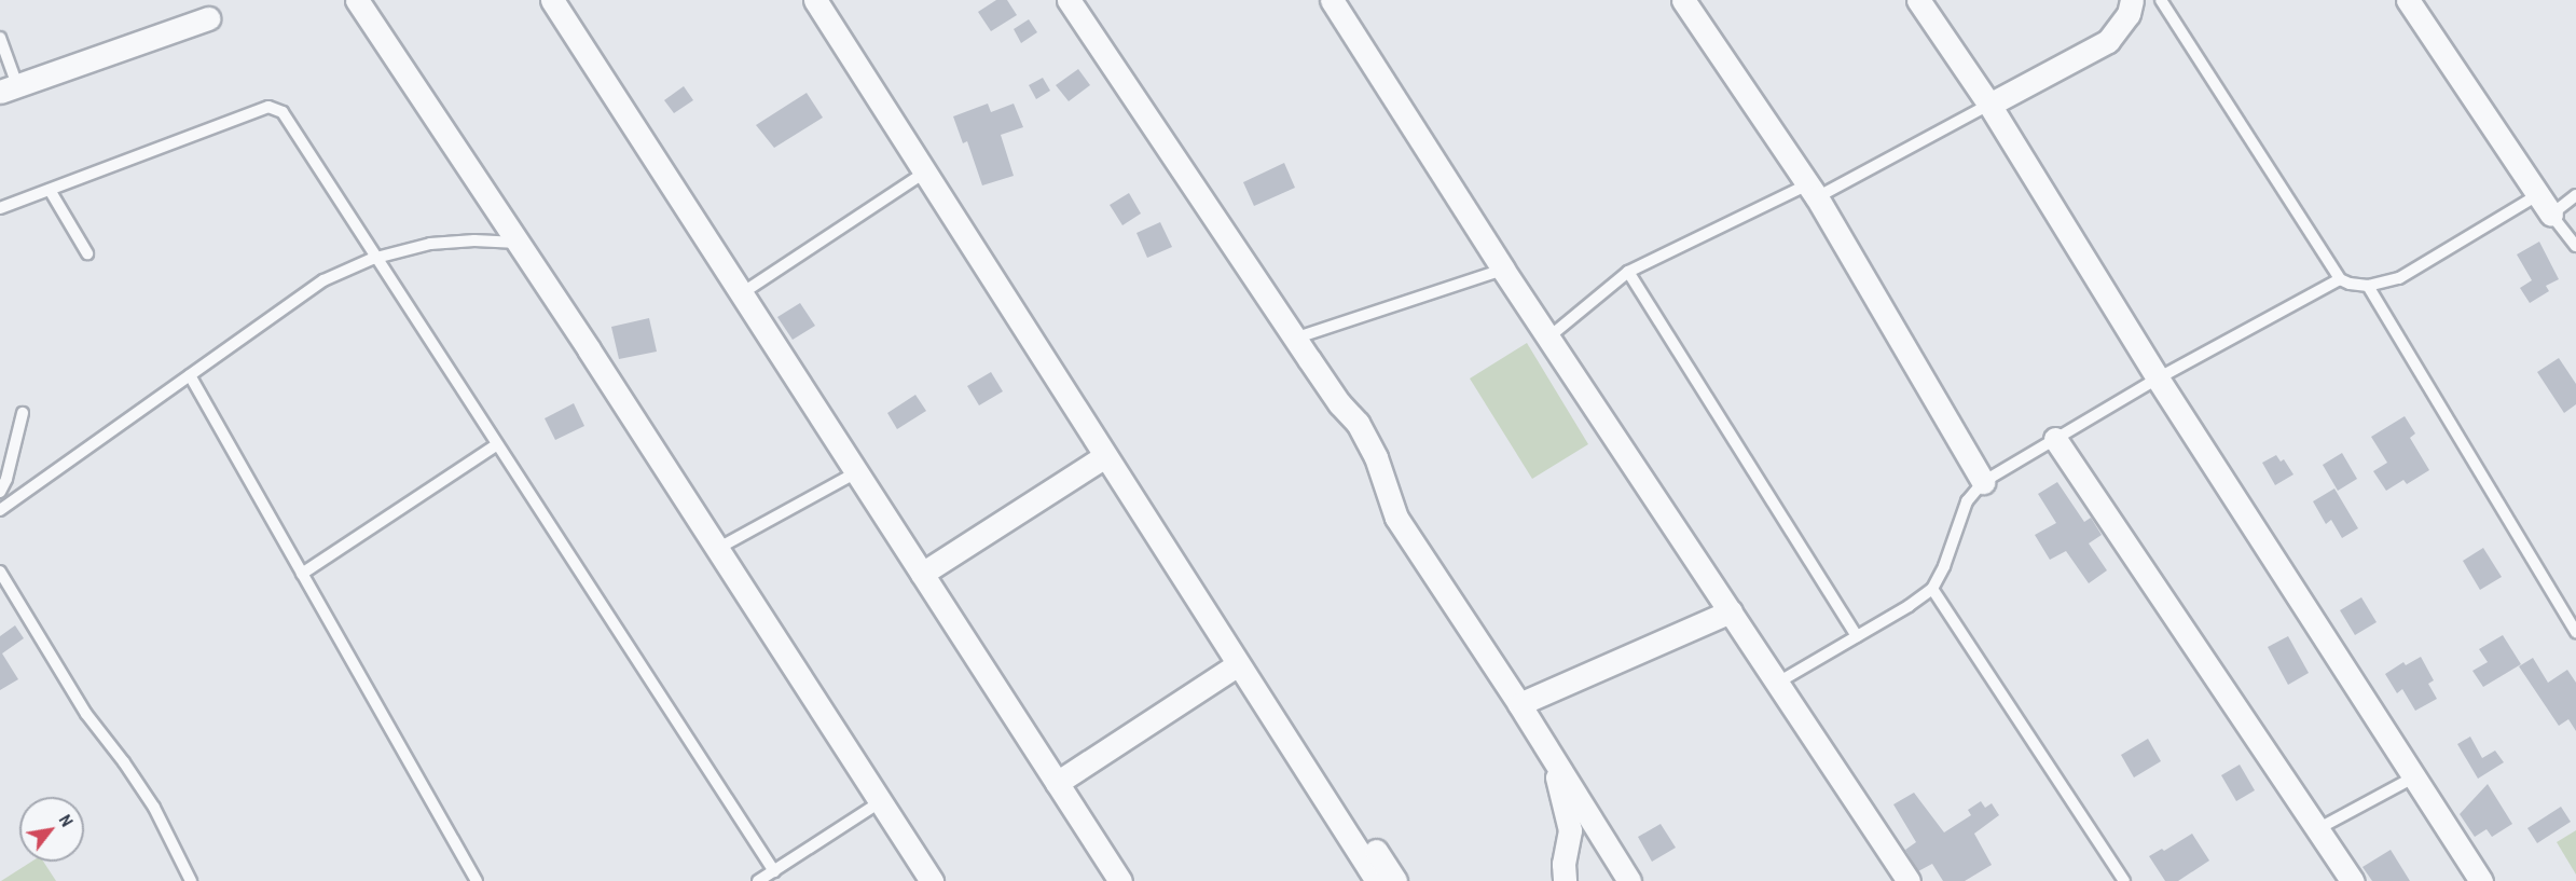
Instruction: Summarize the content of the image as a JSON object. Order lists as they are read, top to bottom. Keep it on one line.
{"north":"top right"}
